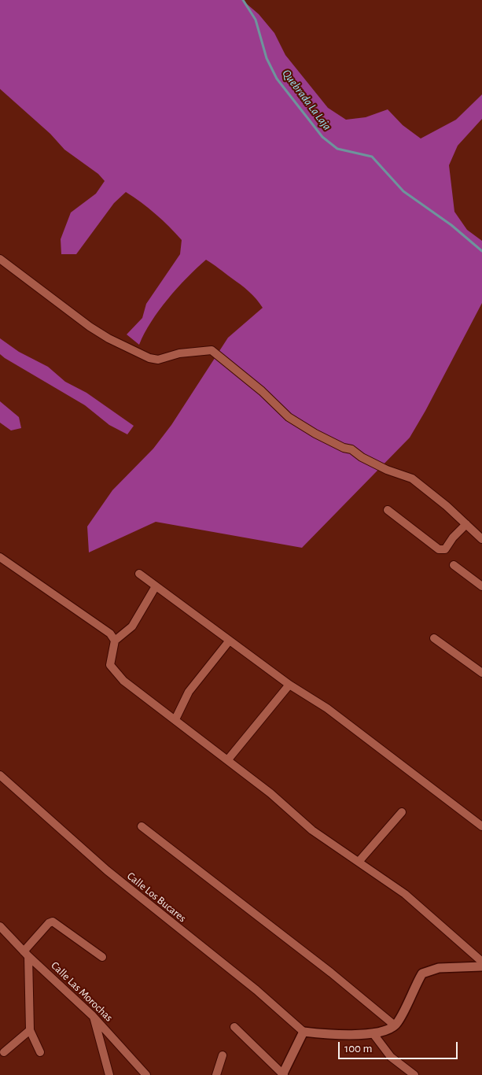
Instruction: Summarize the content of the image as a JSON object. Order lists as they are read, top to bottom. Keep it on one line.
{"streets":{"street":["Calle Los Bucares","Calle Las Morochas"]},"water":["Quebrada La Laja"],"scale_bar":"100 m"}
